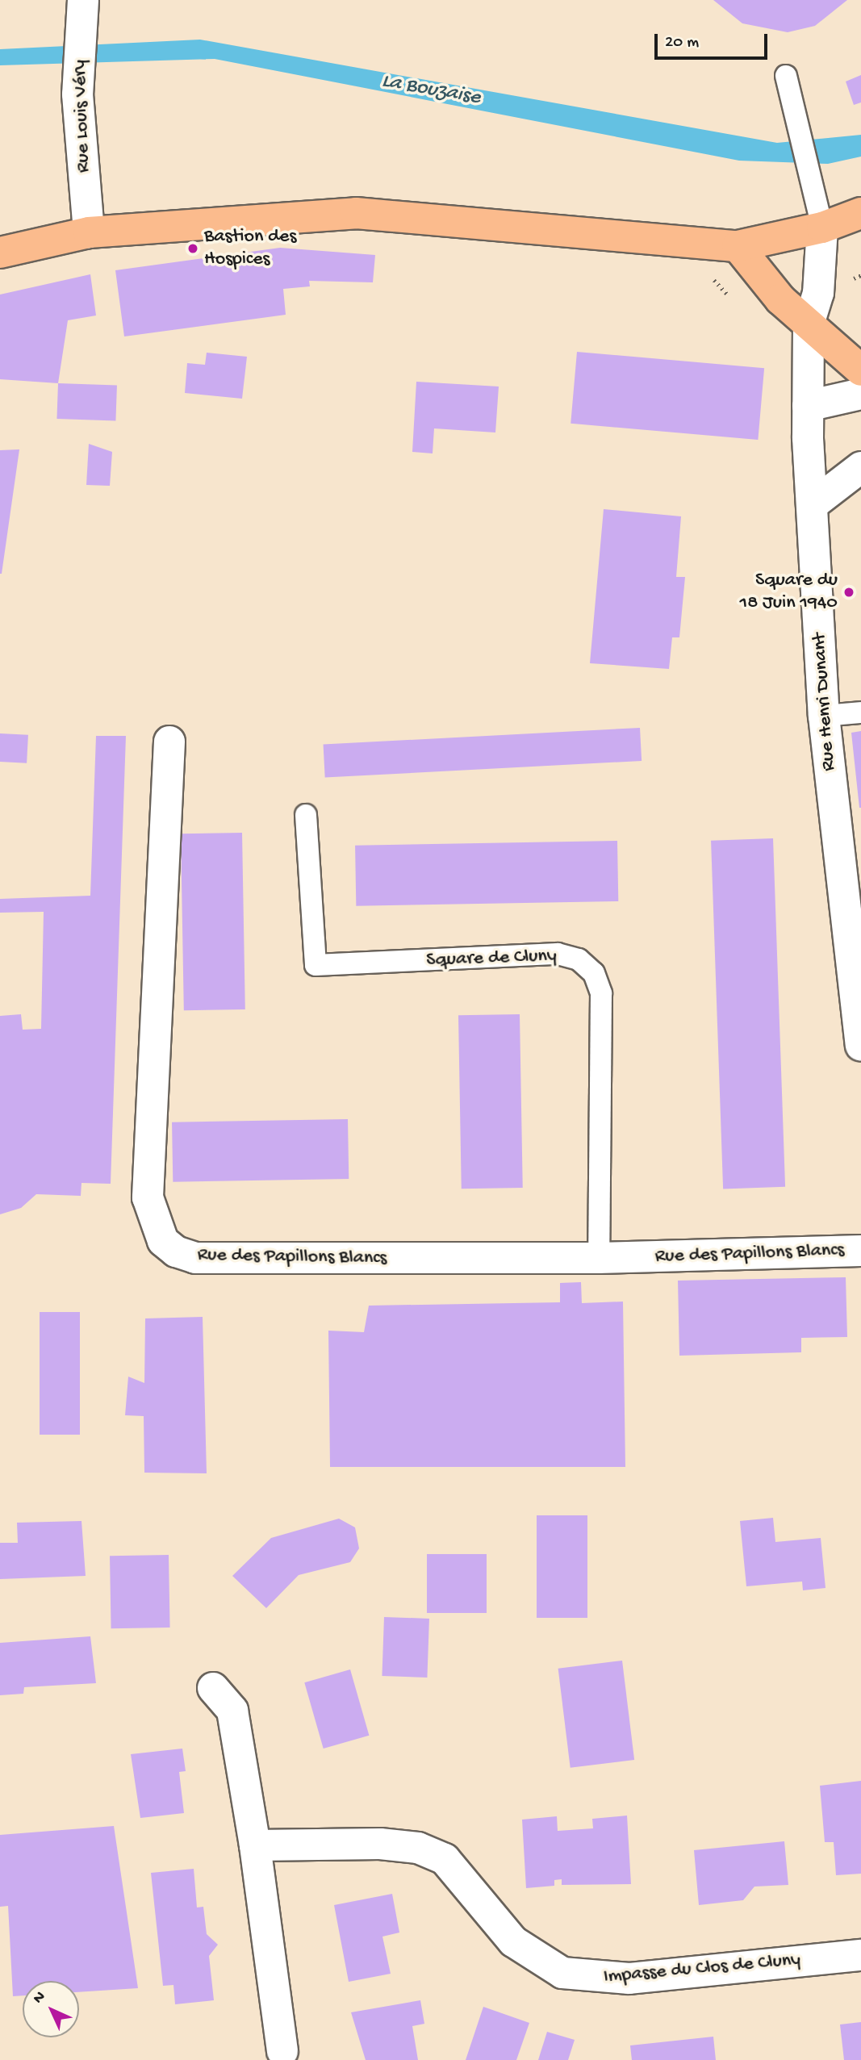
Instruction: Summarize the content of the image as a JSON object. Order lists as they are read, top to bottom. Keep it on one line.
{"streets":{"street":["Rue Louis Véry","Rue Henri Dunant","Rue des Papillons Blancs","Impasse du Clos de Cluny"],"lane":["Square de Cluny"]},"crossings":[["Square de Cluny","Rue des Papillons Blancs"]],"water":["La Bouzaise"],"places":["Bastion des Hospices","Square du 18 Juin 1940"],"scale_bar":"20 m","north":"top left"}
